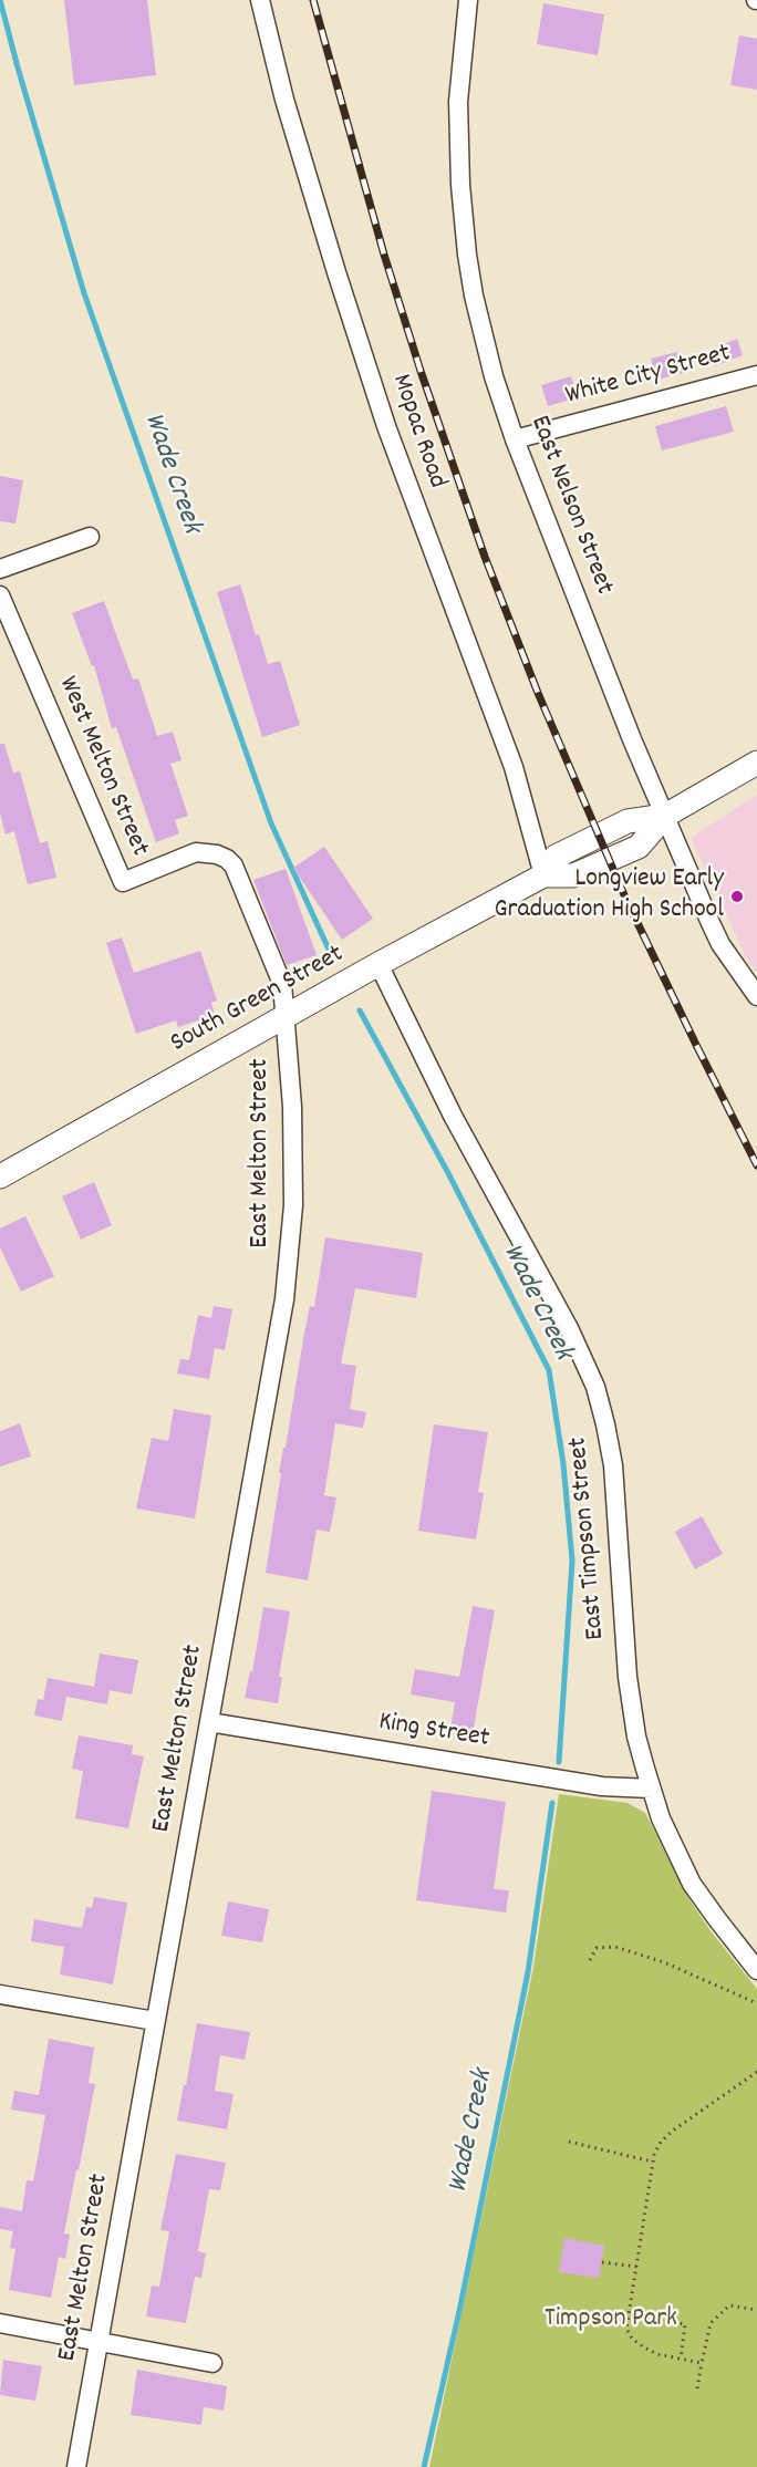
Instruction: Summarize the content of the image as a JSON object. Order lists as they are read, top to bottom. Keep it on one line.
{"streets":{"street":["White City Street","Mopac Road","East Nelson Street","West Melton Street","South Green Street","East Melton Street","East Timpson Street","King Street"]},"crossings":[["White City Street","East Nelson Street"],["Mopac Road","South Green Street"],["East Nelson Street","South Green Street"],["West Melton Street","South Green Street"],["West Melton Street","East Melton Street"],["South Green Street","East Melton Street"],["South Green Street","East Timpson Street"],["East Melton Street","King Street"],["East Timpson Street","King Street"]],"water":["Wade Creek"],"parks":["Timpson Park"],"places":["Longview Early Graduation High School"]}
